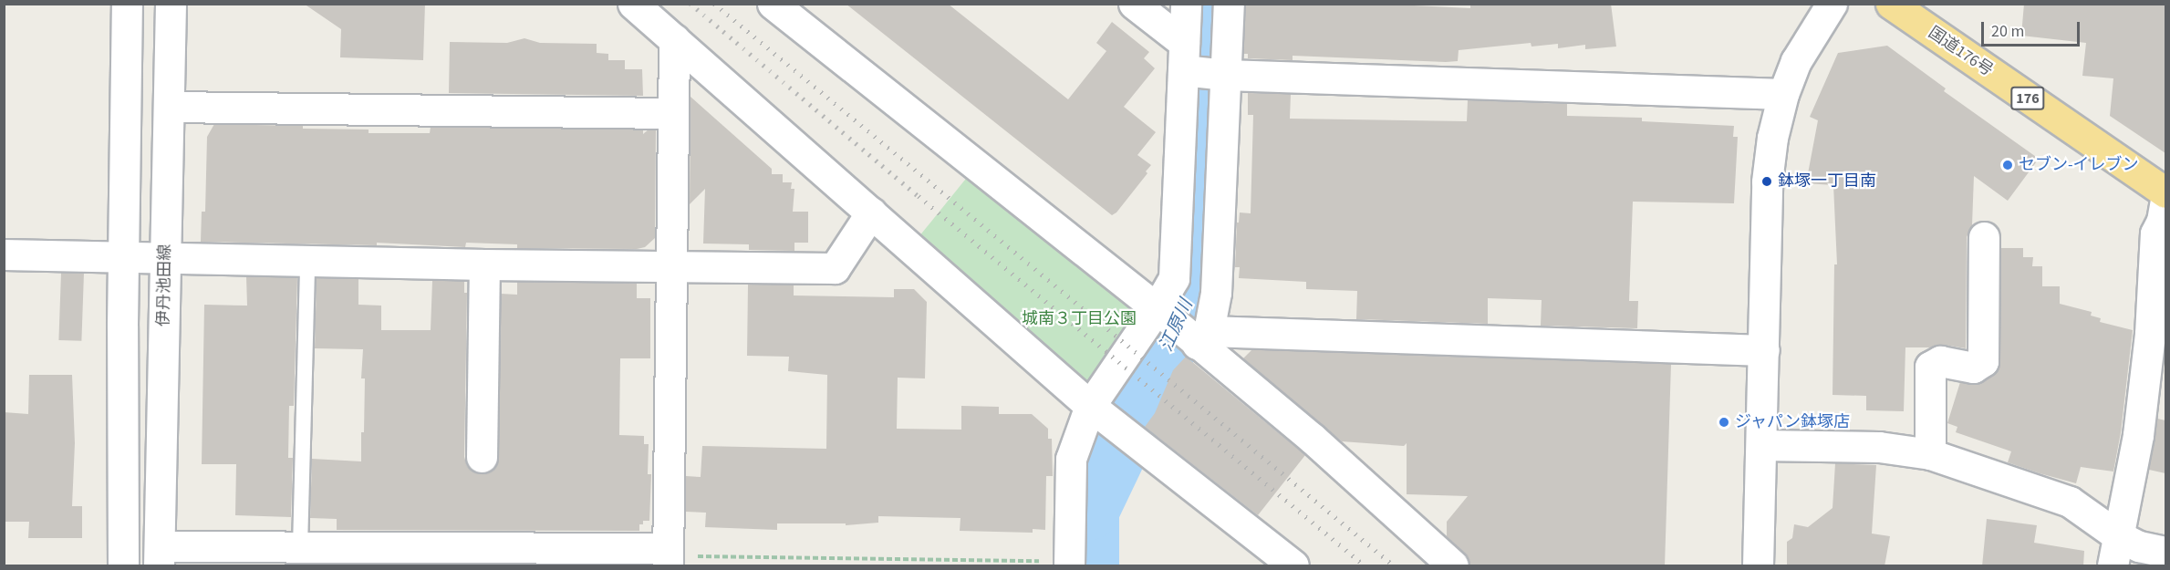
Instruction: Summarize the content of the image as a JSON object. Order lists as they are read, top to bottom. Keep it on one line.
{"streets":{"highway":["国道176号","176"],"street":["伊丹池田線"]},"water":["江原川"],"parks":["城南３丁目公園"],"places":["セブン-イレブン","鉢塚一丁目南","ジャパン鉢塚店"],"scale_bar":"20 m"}
